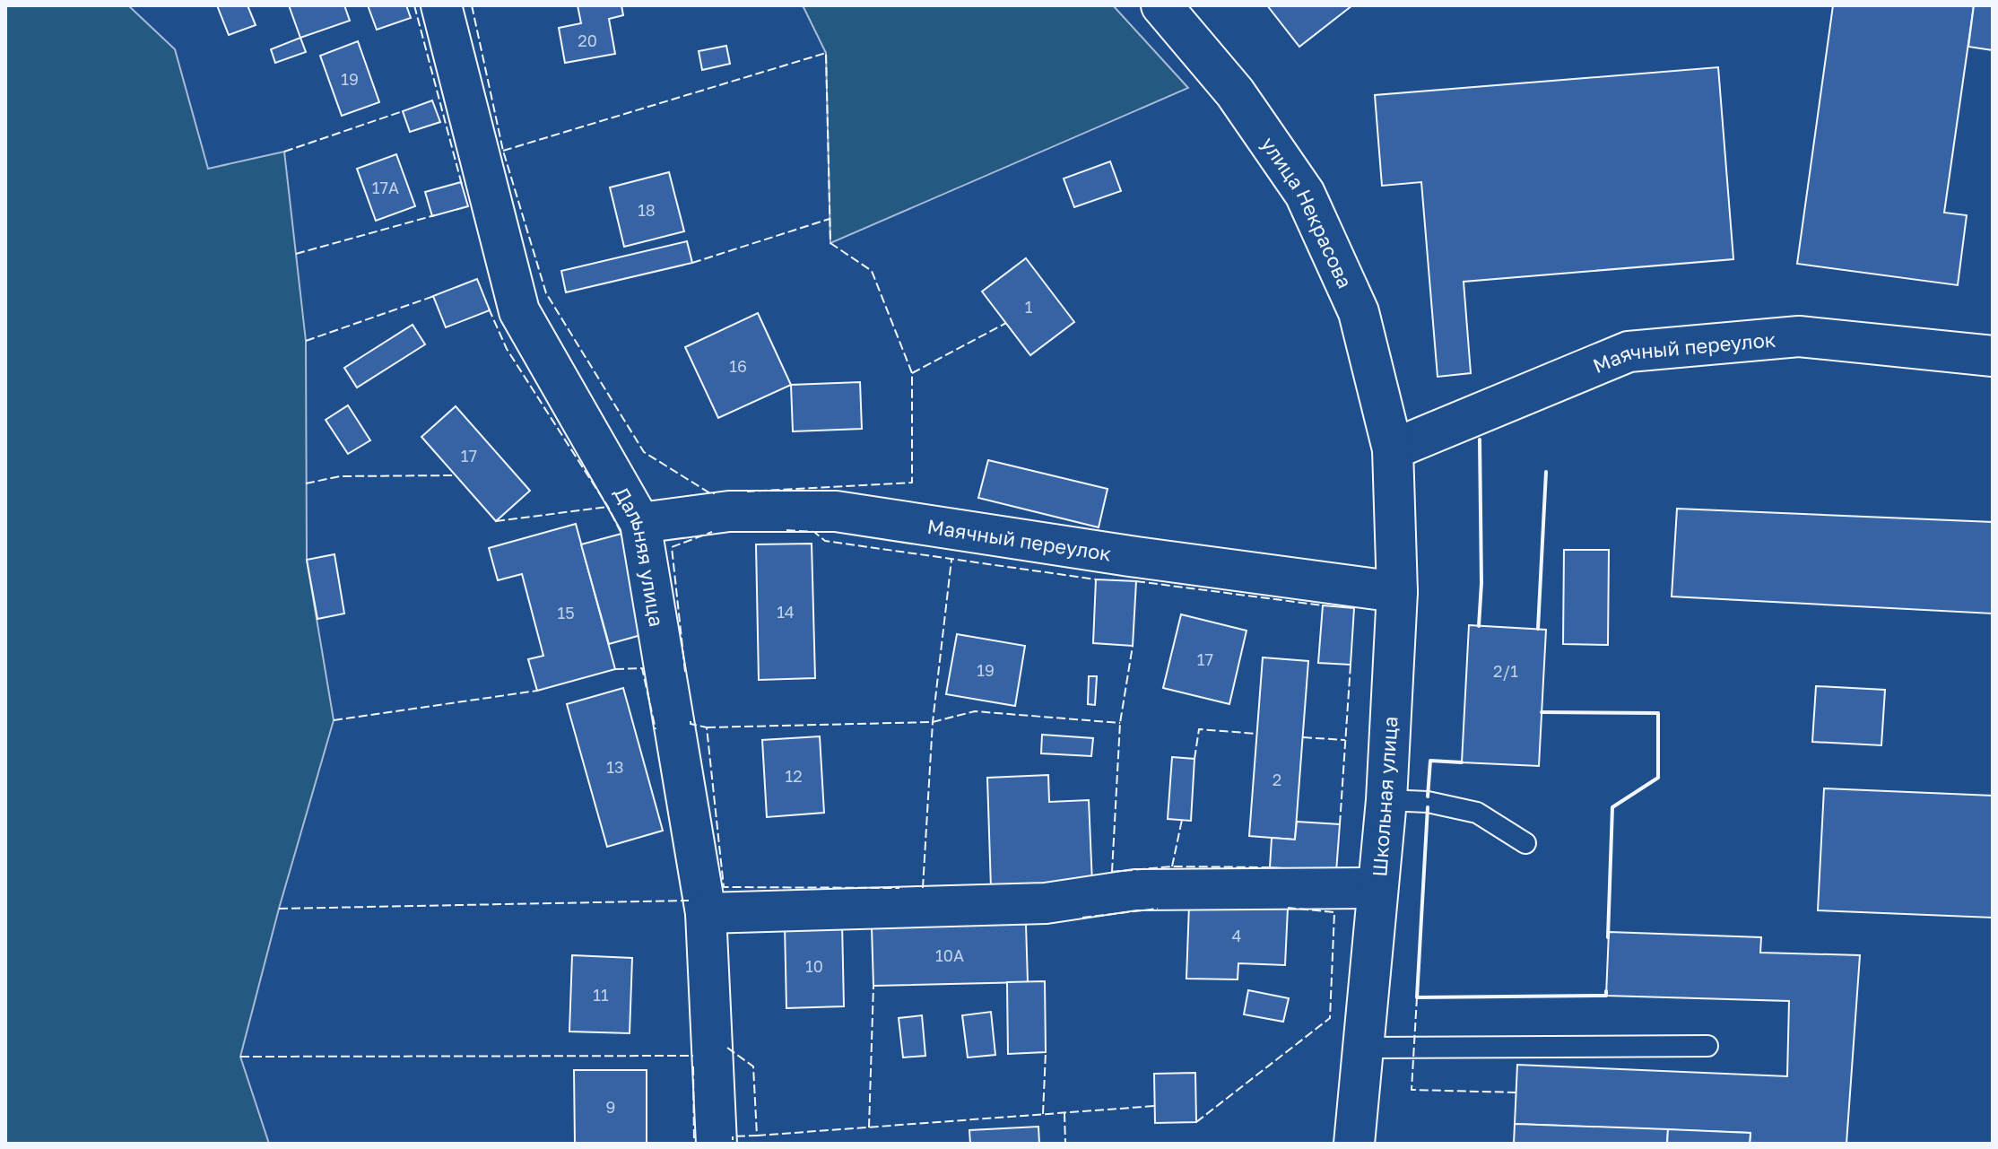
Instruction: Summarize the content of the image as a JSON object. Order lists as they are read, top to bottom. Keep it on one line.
{"streets":{"street":["улица Некрасова","Маячный переулок","Дальняя улица","Школьная улица"]},"crossings":[["улица Некрасова","Маячный переулок"],["улица Некрасова","Школьная улица"],["Маячный переулок","Дальняя улица"],["Маячный переулок","Школьная улица"]],"house_numbers":["20","19","17А","18","1","16","17","14","15","17","19","2/1","13","12","2","4","10А","10","11","9"]}
